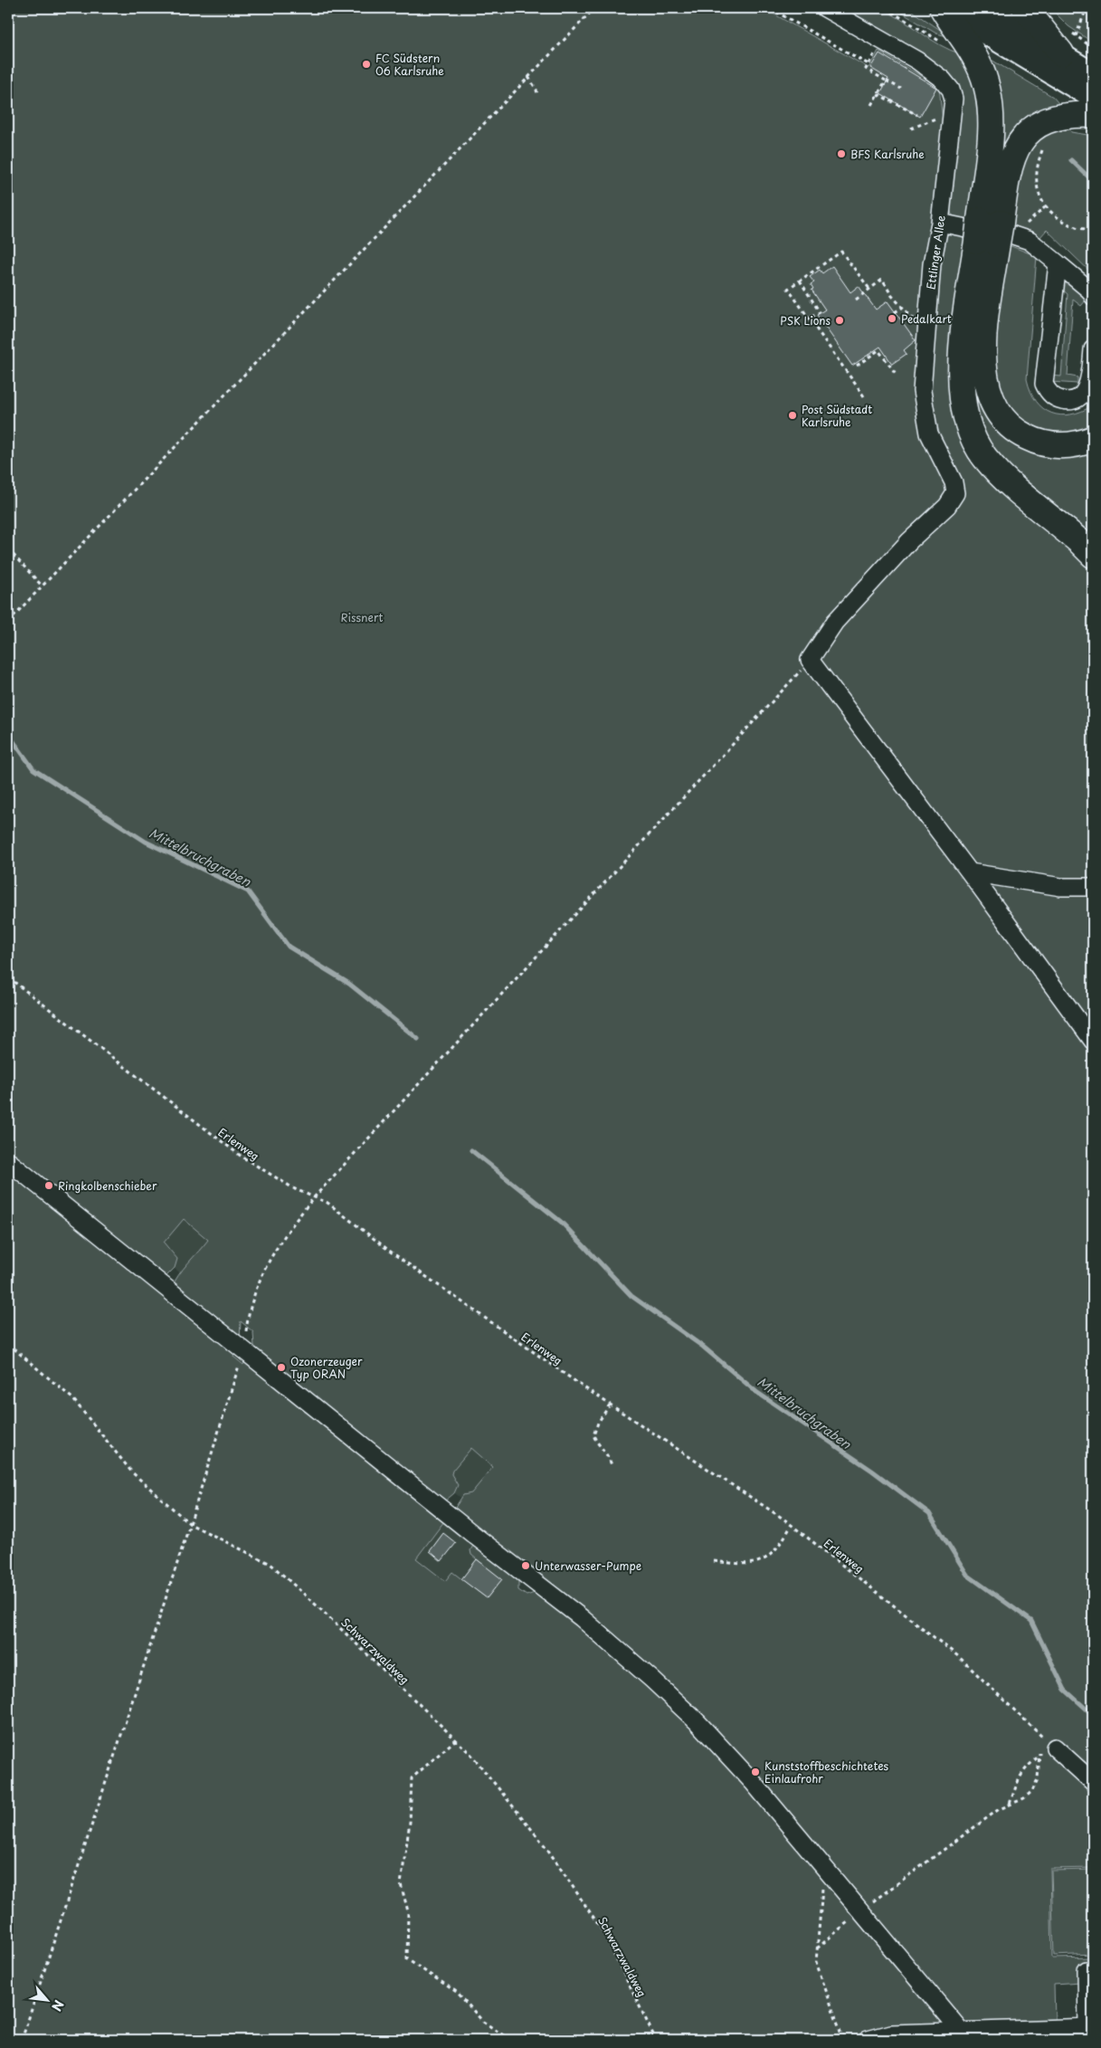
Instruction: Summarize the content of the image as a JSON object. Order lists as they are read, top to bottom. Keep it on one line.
{"streets":{"lane":["Ettlinger Allee"],"path":["Erlenweg","Schwarzwaldweg"]},"water":["Mittelbruchgraben"],"parks":["Rissnert"],"places":["FC Südstern 06 Karlsruhe","BFS Karlsruhe","Pedalkart","PSK Lions","Post Südstadt Karlsruhe","Ringkolbenschieber","Ozonerzeuger Typ ORAN","Unterwasser-Pumpe","Kunststoffbeschichtetes Einlaufrohr"],"north":"bottom right"}
